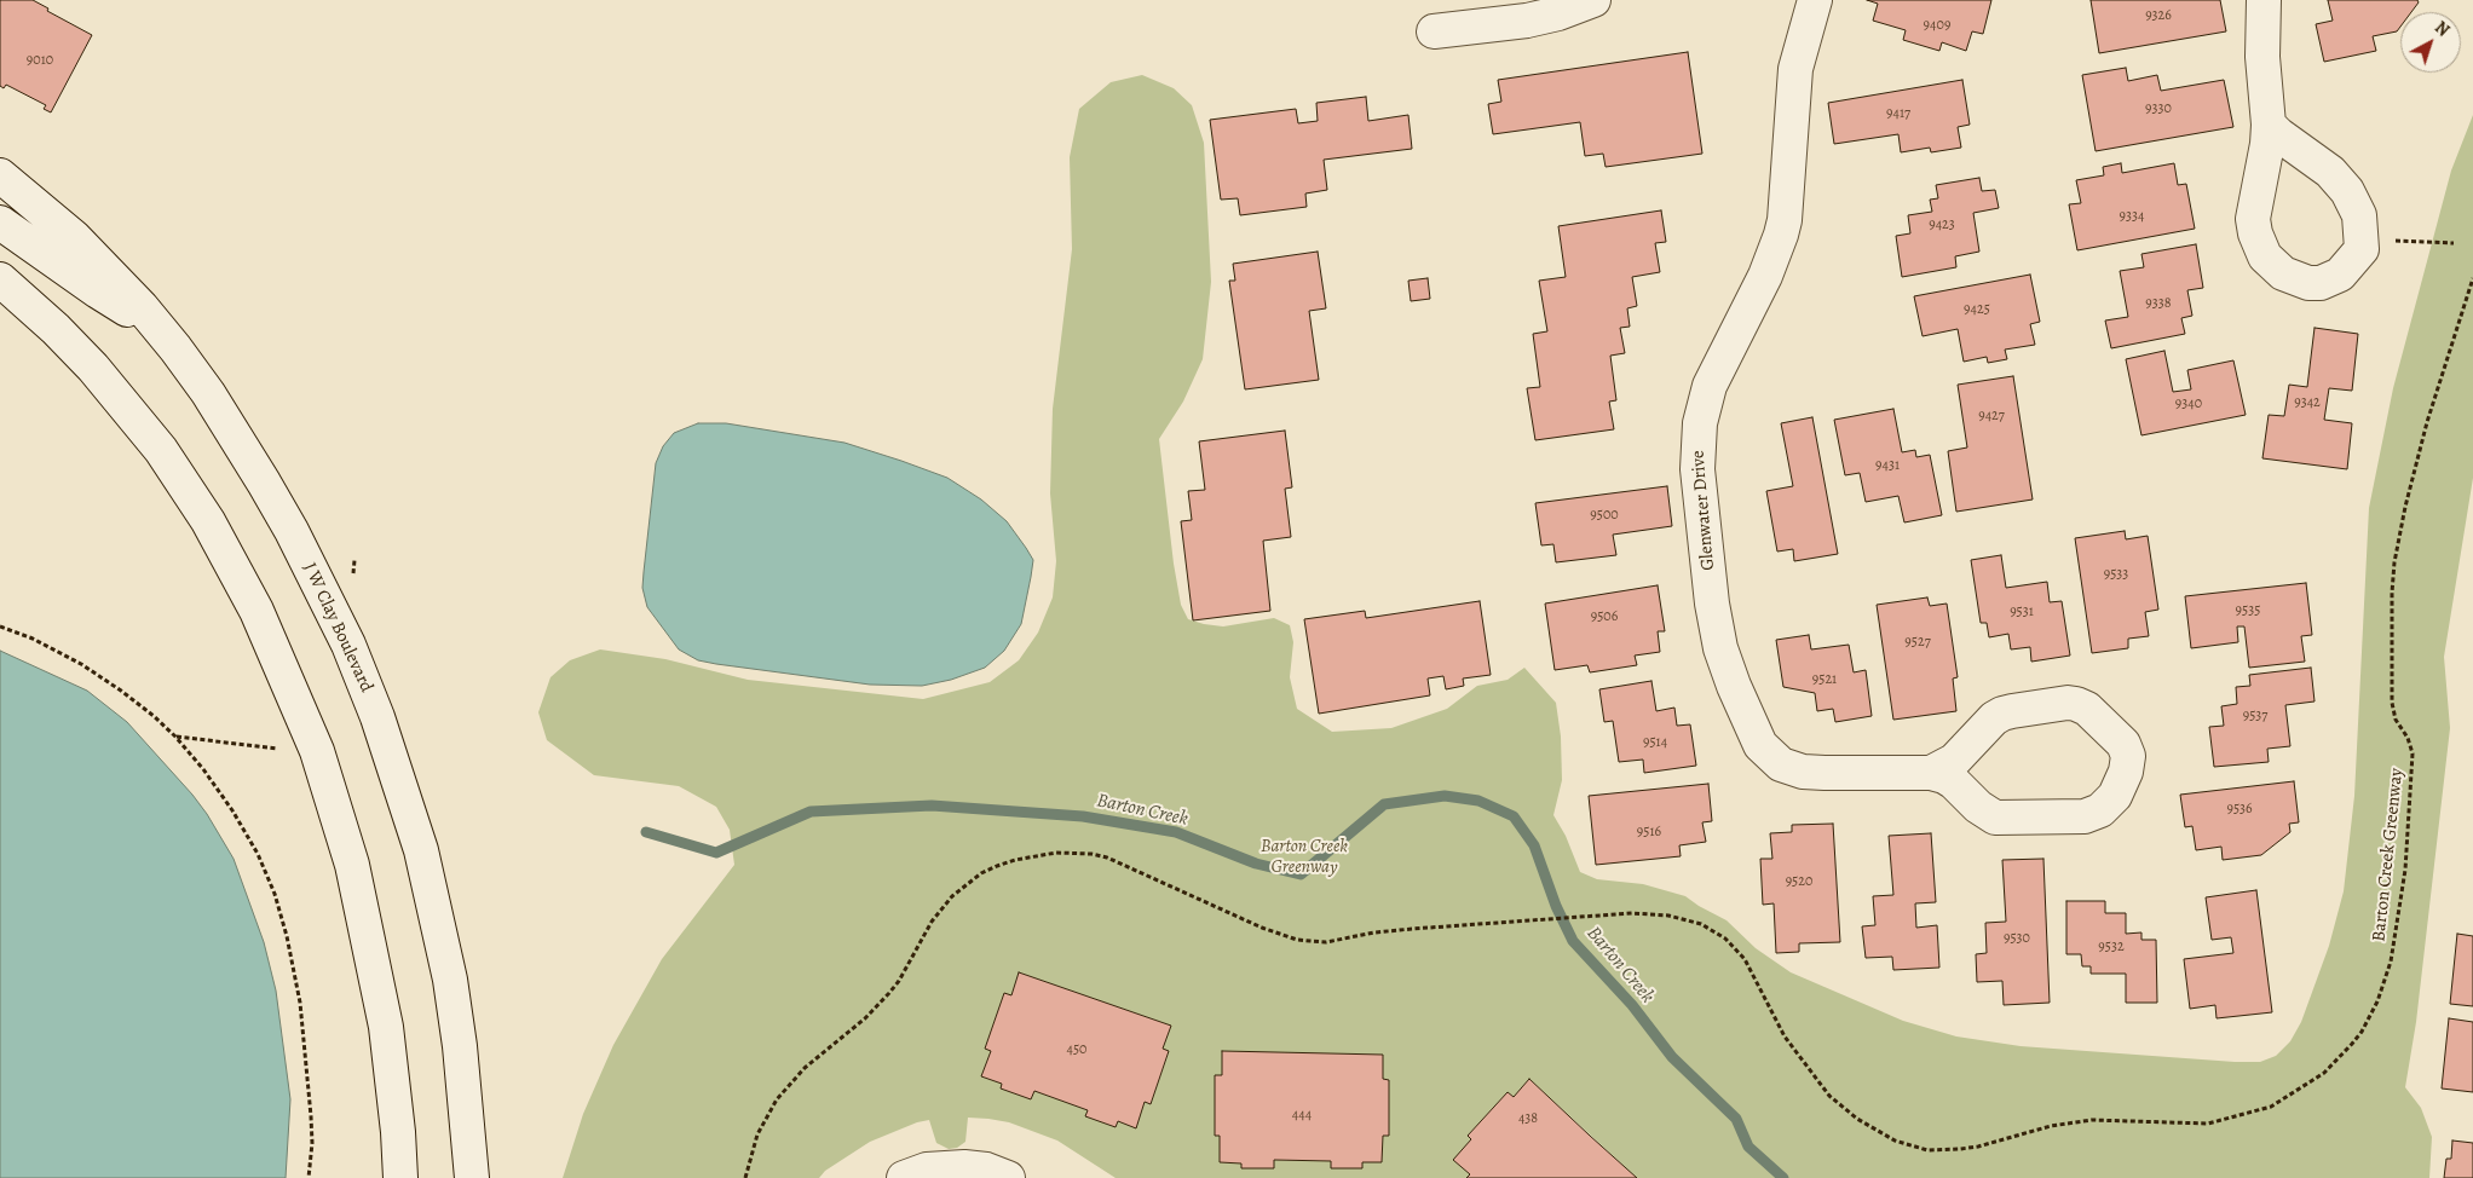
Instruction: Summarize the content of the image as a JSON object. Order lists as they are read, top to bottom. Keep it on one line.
{"streets":{"street":["Glenwater Drive","J W Clay Boulevard"],"path":["Barton Creek Greenway"]},"water":["Barton Creek"],"parks":["Barton Creek Greenway"],"house_numbers":["9326","9409","9010","9330","9417","9334","9423","9338","9425","9342","9340","9427","9431","9500","9533","9535","9531","9506","9527","9521","9537","9514","9536","9516","9520","9530","9532","450","444","438"],"north":"top right"}
